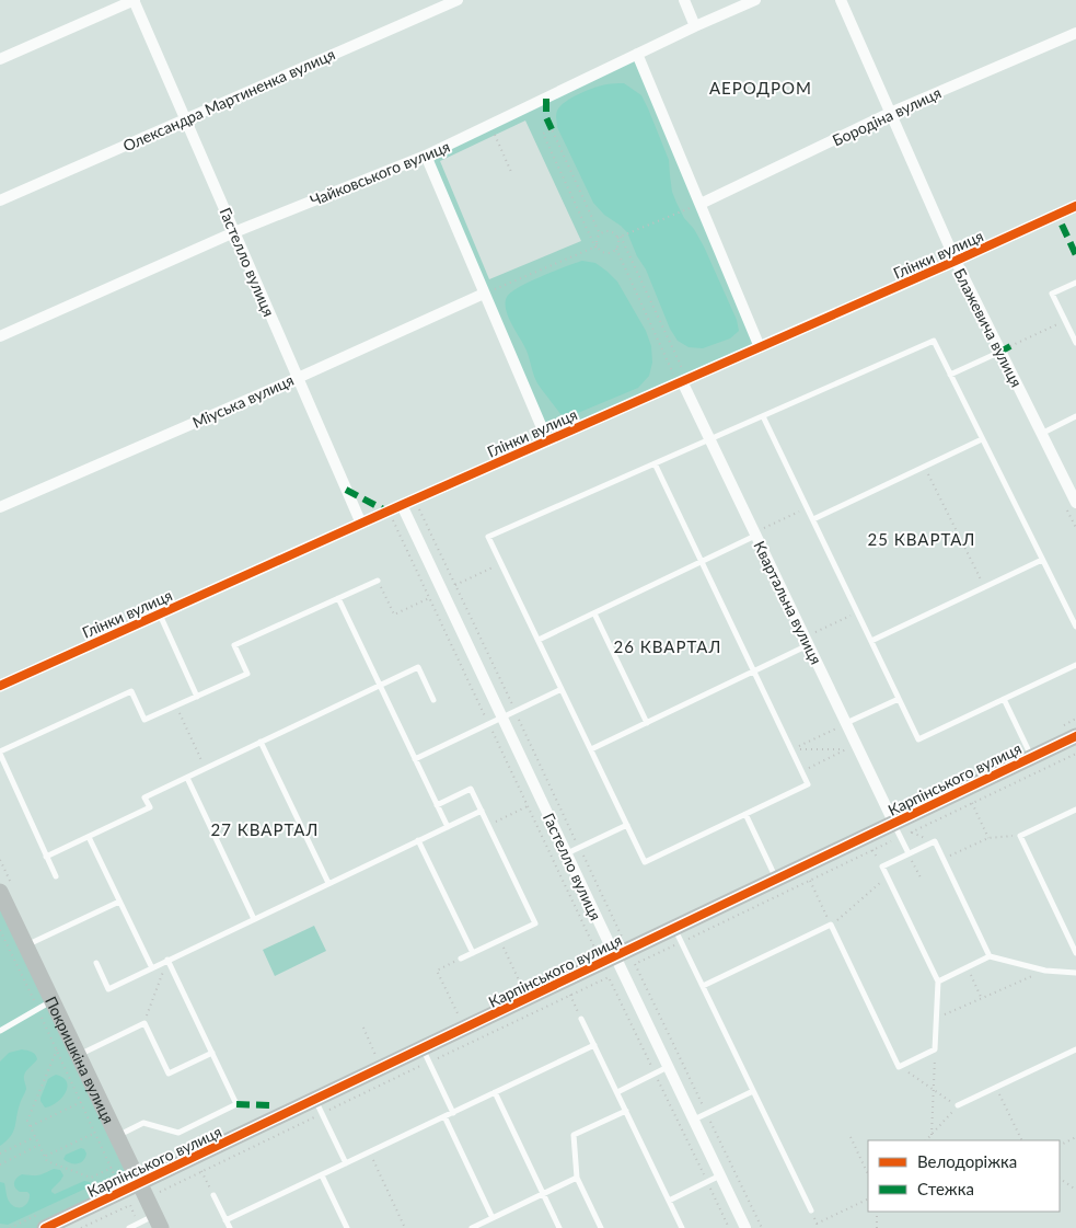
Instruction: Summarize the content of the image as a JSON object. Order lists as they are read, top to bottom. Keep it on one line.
{"streets":{"street":["Олександра Мартиненка вулиця","Бородіна вулиця","Чайковського вулиця","Глінки вулиця","Гастелло вулиця","Блажевича вулиця","Міуська вулиця","Квартальна вулиця","Карпінського вулиця","Покришкіна вулиця"]},"crossings":[["Олександра Мартиненка вулиця","Гастелло вулиця"],["Бородіна вулиця","Блажевича вулиця"],["Чайковського вулиця","Гастелло вулиця"],["Глінки вулиця","Гастелло вулиця"],["Глінки вулиця","Блажевича вулиця"],["Глінки вулиця","Квартальна вулиця"],["Гастелло вулиця","Міуська вулиця"],["Гастелло вулиця","Карпінського вулиця"],["Квартальна вулиця","Карпінського вулиця"],["Карпінського вулиця","Покришкіна вулиця"]],"districts":["АЕРОДРОМ","25 КВАРТАЛ","26 КВАРТАЛ","27 КВАРТАЛ"],"legend":["Велодоріжка","Стежка"]}
